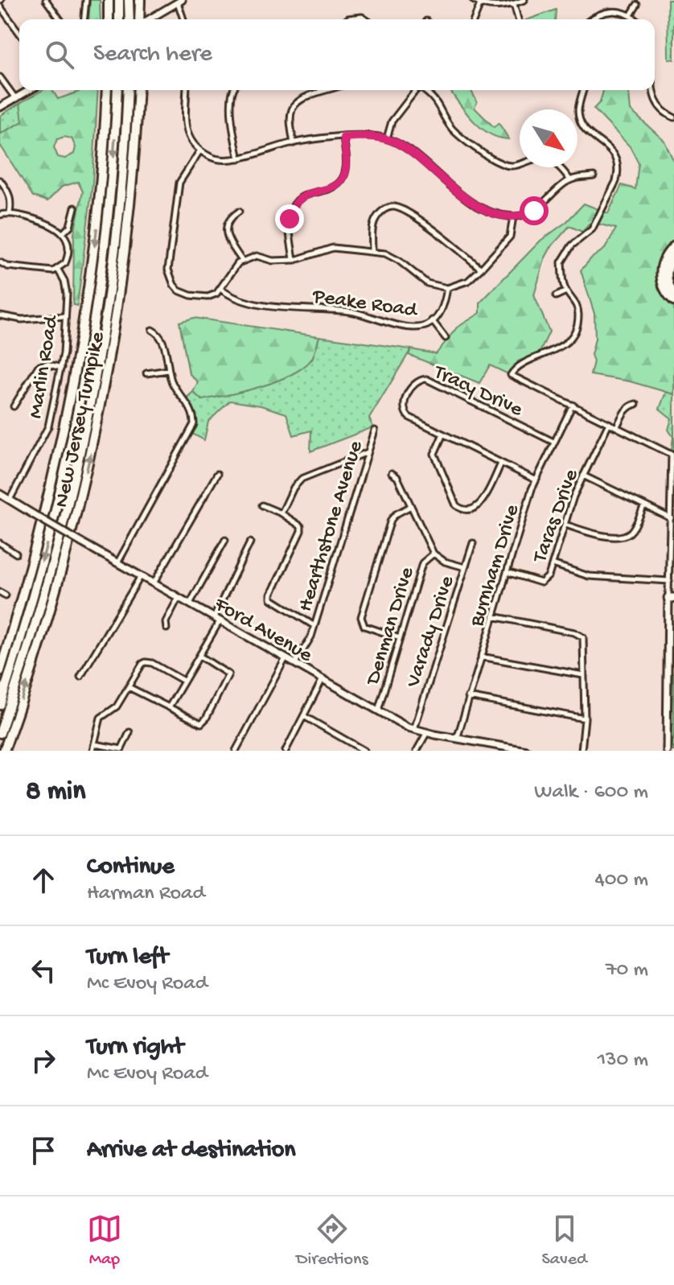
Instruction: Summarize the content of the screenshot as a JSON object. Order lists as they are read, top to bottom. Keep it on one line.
{"streets":{"highway":["New Jersey Turnpike"],"street":["Peake Road","Marlin Road","Tracy Drive","Taras Drive","Hearthstone Avenue","Burnham Drive","Denman Drive","Ford Avenue","Varady Drive"]},"crossings":[["Marlin Road","Ford Avenue"],["Tracy Drive","Burnham Drive"],["Taras Drive","Burnham Drive"],["Hearthstone Avenue","Ford Avenue"],["Burnham Drive","Ford Avenue"],["Denman Drive","Ford Avenue"],["Ford Avenue","Varady Drive"]],"north":"bottom right","page":{"search":"Search here","heading":["8 min","Walk · 600 m"],"list":[["Continue","Harman Road","400 m"],["Turn left","Mc Evoy Road","70 m"],["Turn right","Mc Evoy Road","130 m"],"Arrive at destination"],"nav":["Map","Directions","Saved"]}}
